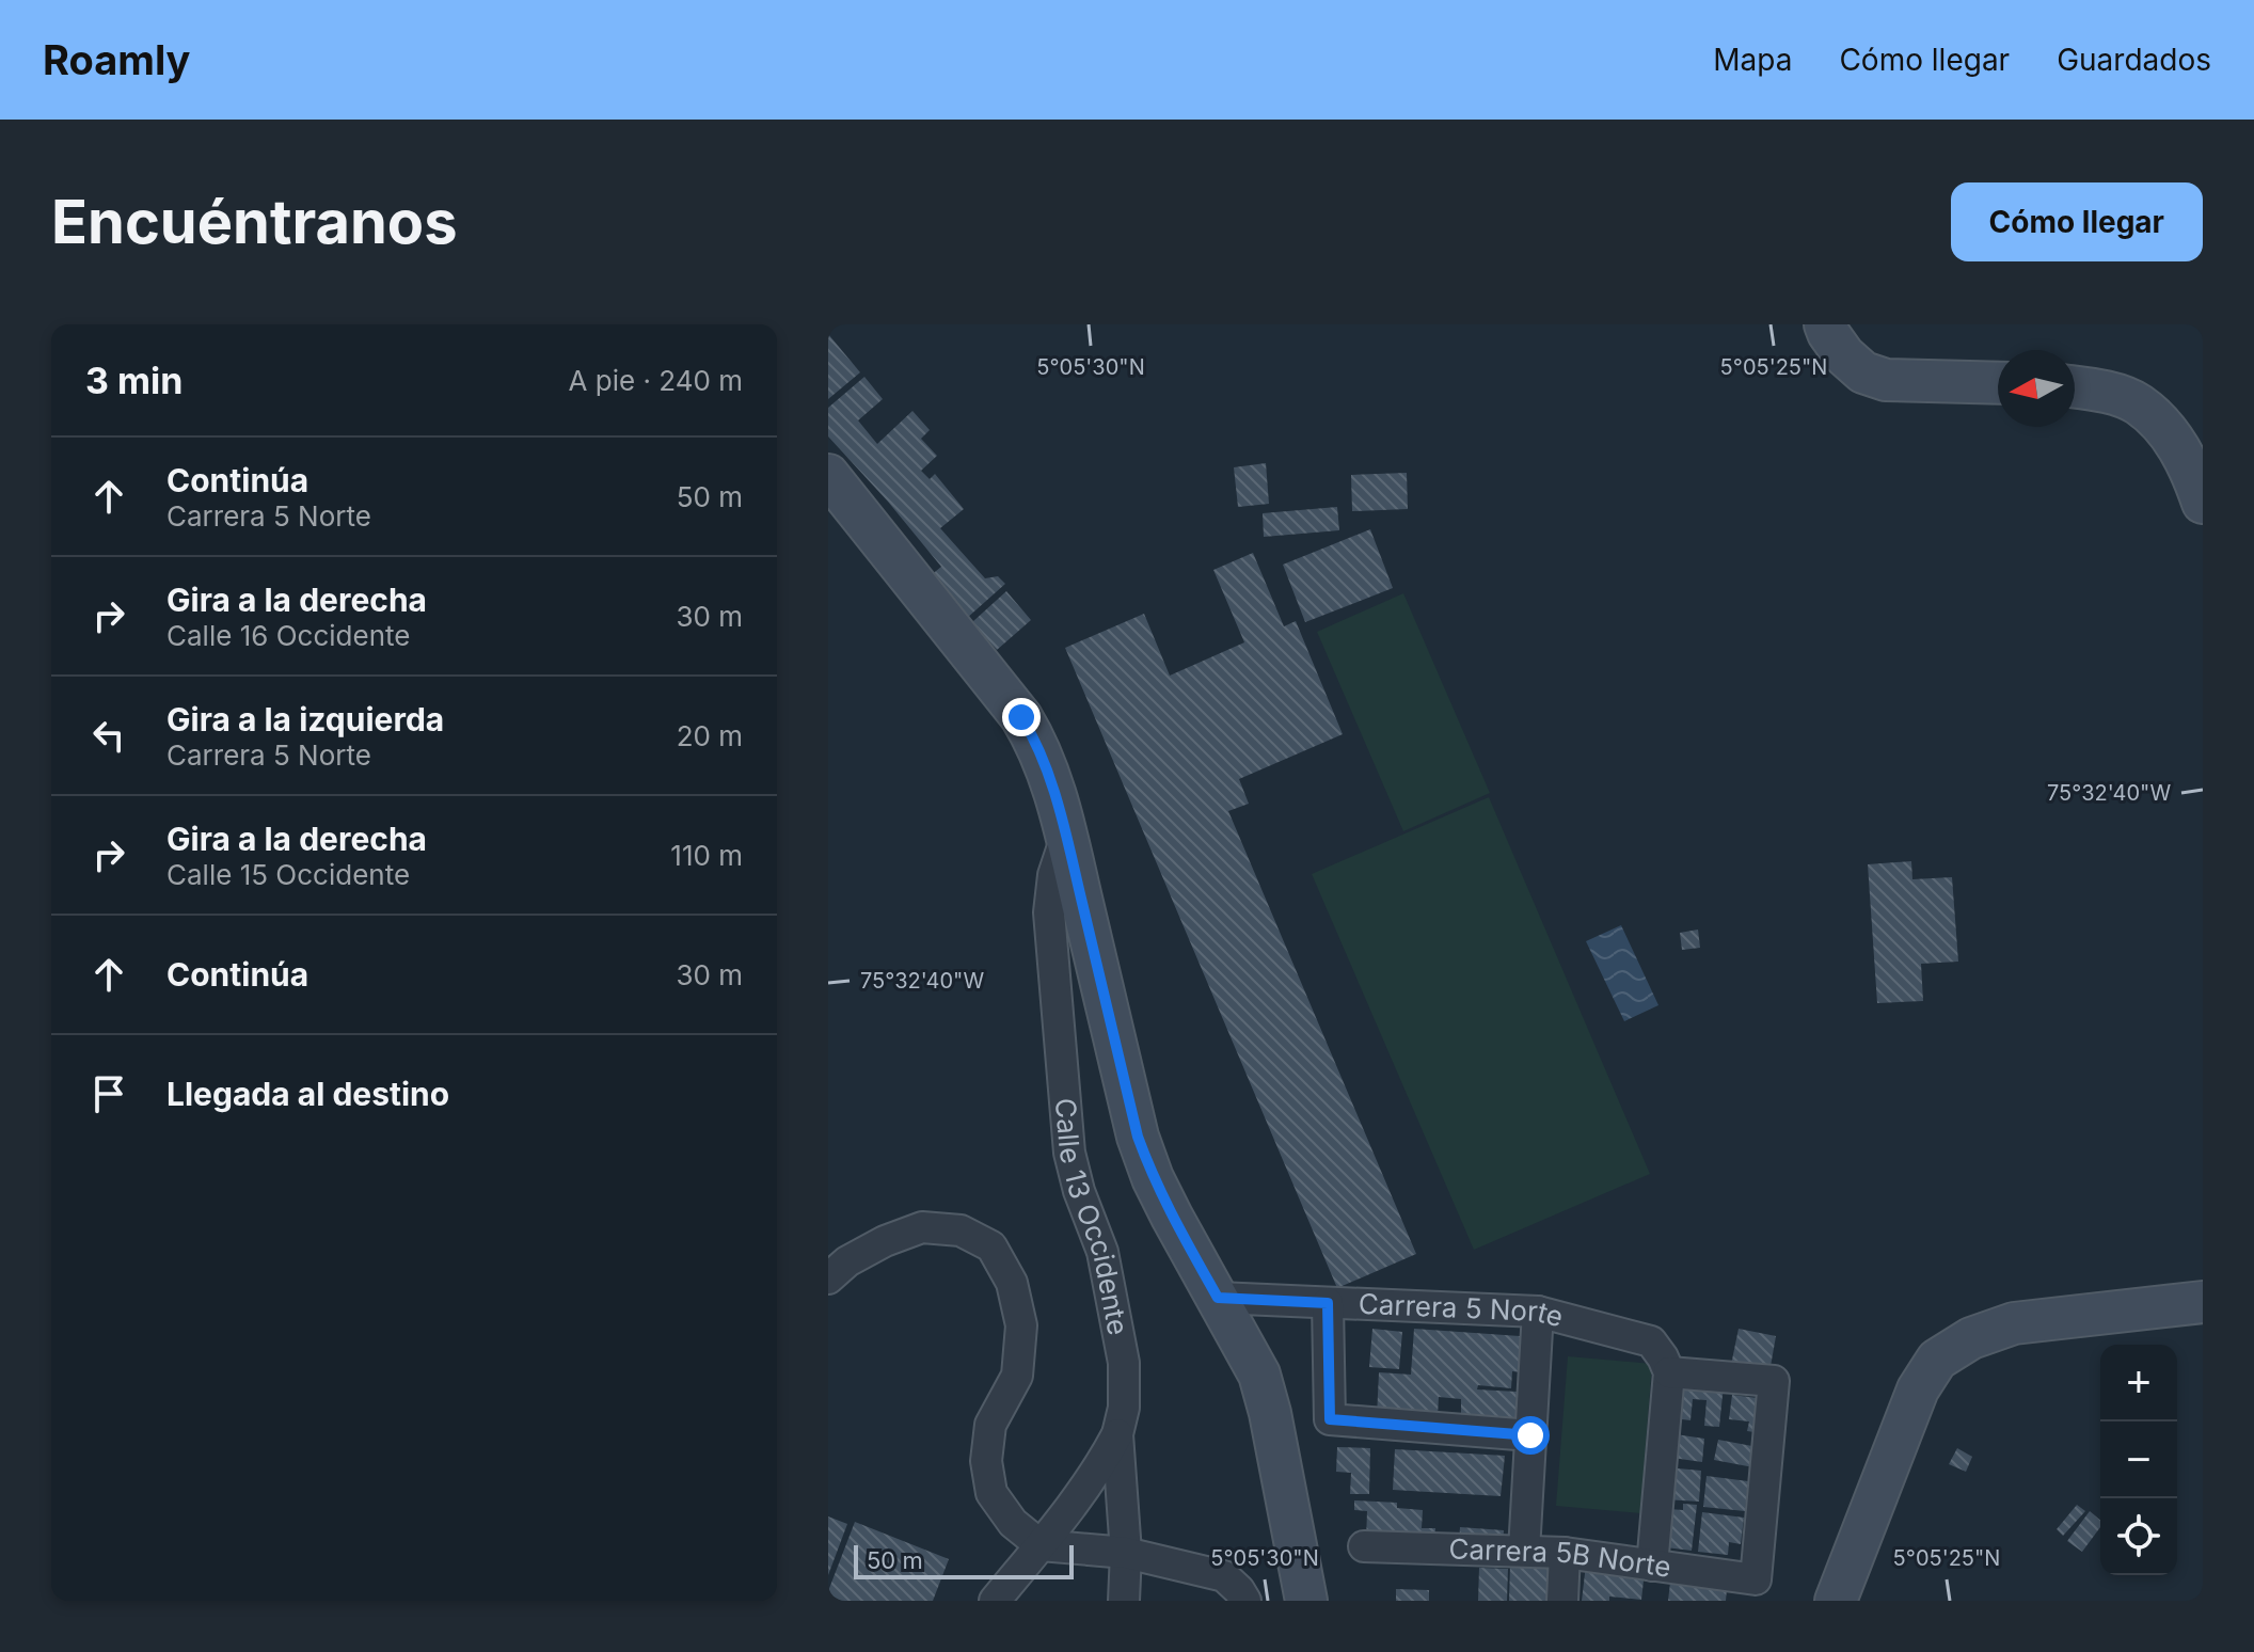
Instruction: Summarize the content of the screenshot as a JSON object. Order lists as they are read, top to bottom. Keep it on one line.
{"streets":{"street":["Calle 13 Occidente","Carrera 5 Norte","Carrera 5B Norte"]},"crossings":[["Carrera 5 Norte","Carrera 5B Norte"]],"scale_bar":"50 m","north":"left","page":{"header":"Roamly","nav":["Mapa","Cómo llegar","Guardados"],"buttons":"Cómo llegar","title":"Encuéntranos","heading":["3 min","A pie · 240 m"],"list":[["Continúa","Carrera 5 Norte","50 m"],["Gira a la derecha","Calle 16 Occidente","30 m"],["Gira a la izquierda","Carrera 5 Norte","20 m"],["Gira a la derecha","Calle 15 Occidente","110 m"],["Continúa","30 m"],"Llegada al destino"],"map_buttons":["+","−"],"scale":"50 m"},"coordinates":["5°05'30\"N","5°05'25\"N","75°32'40\"W"]}
